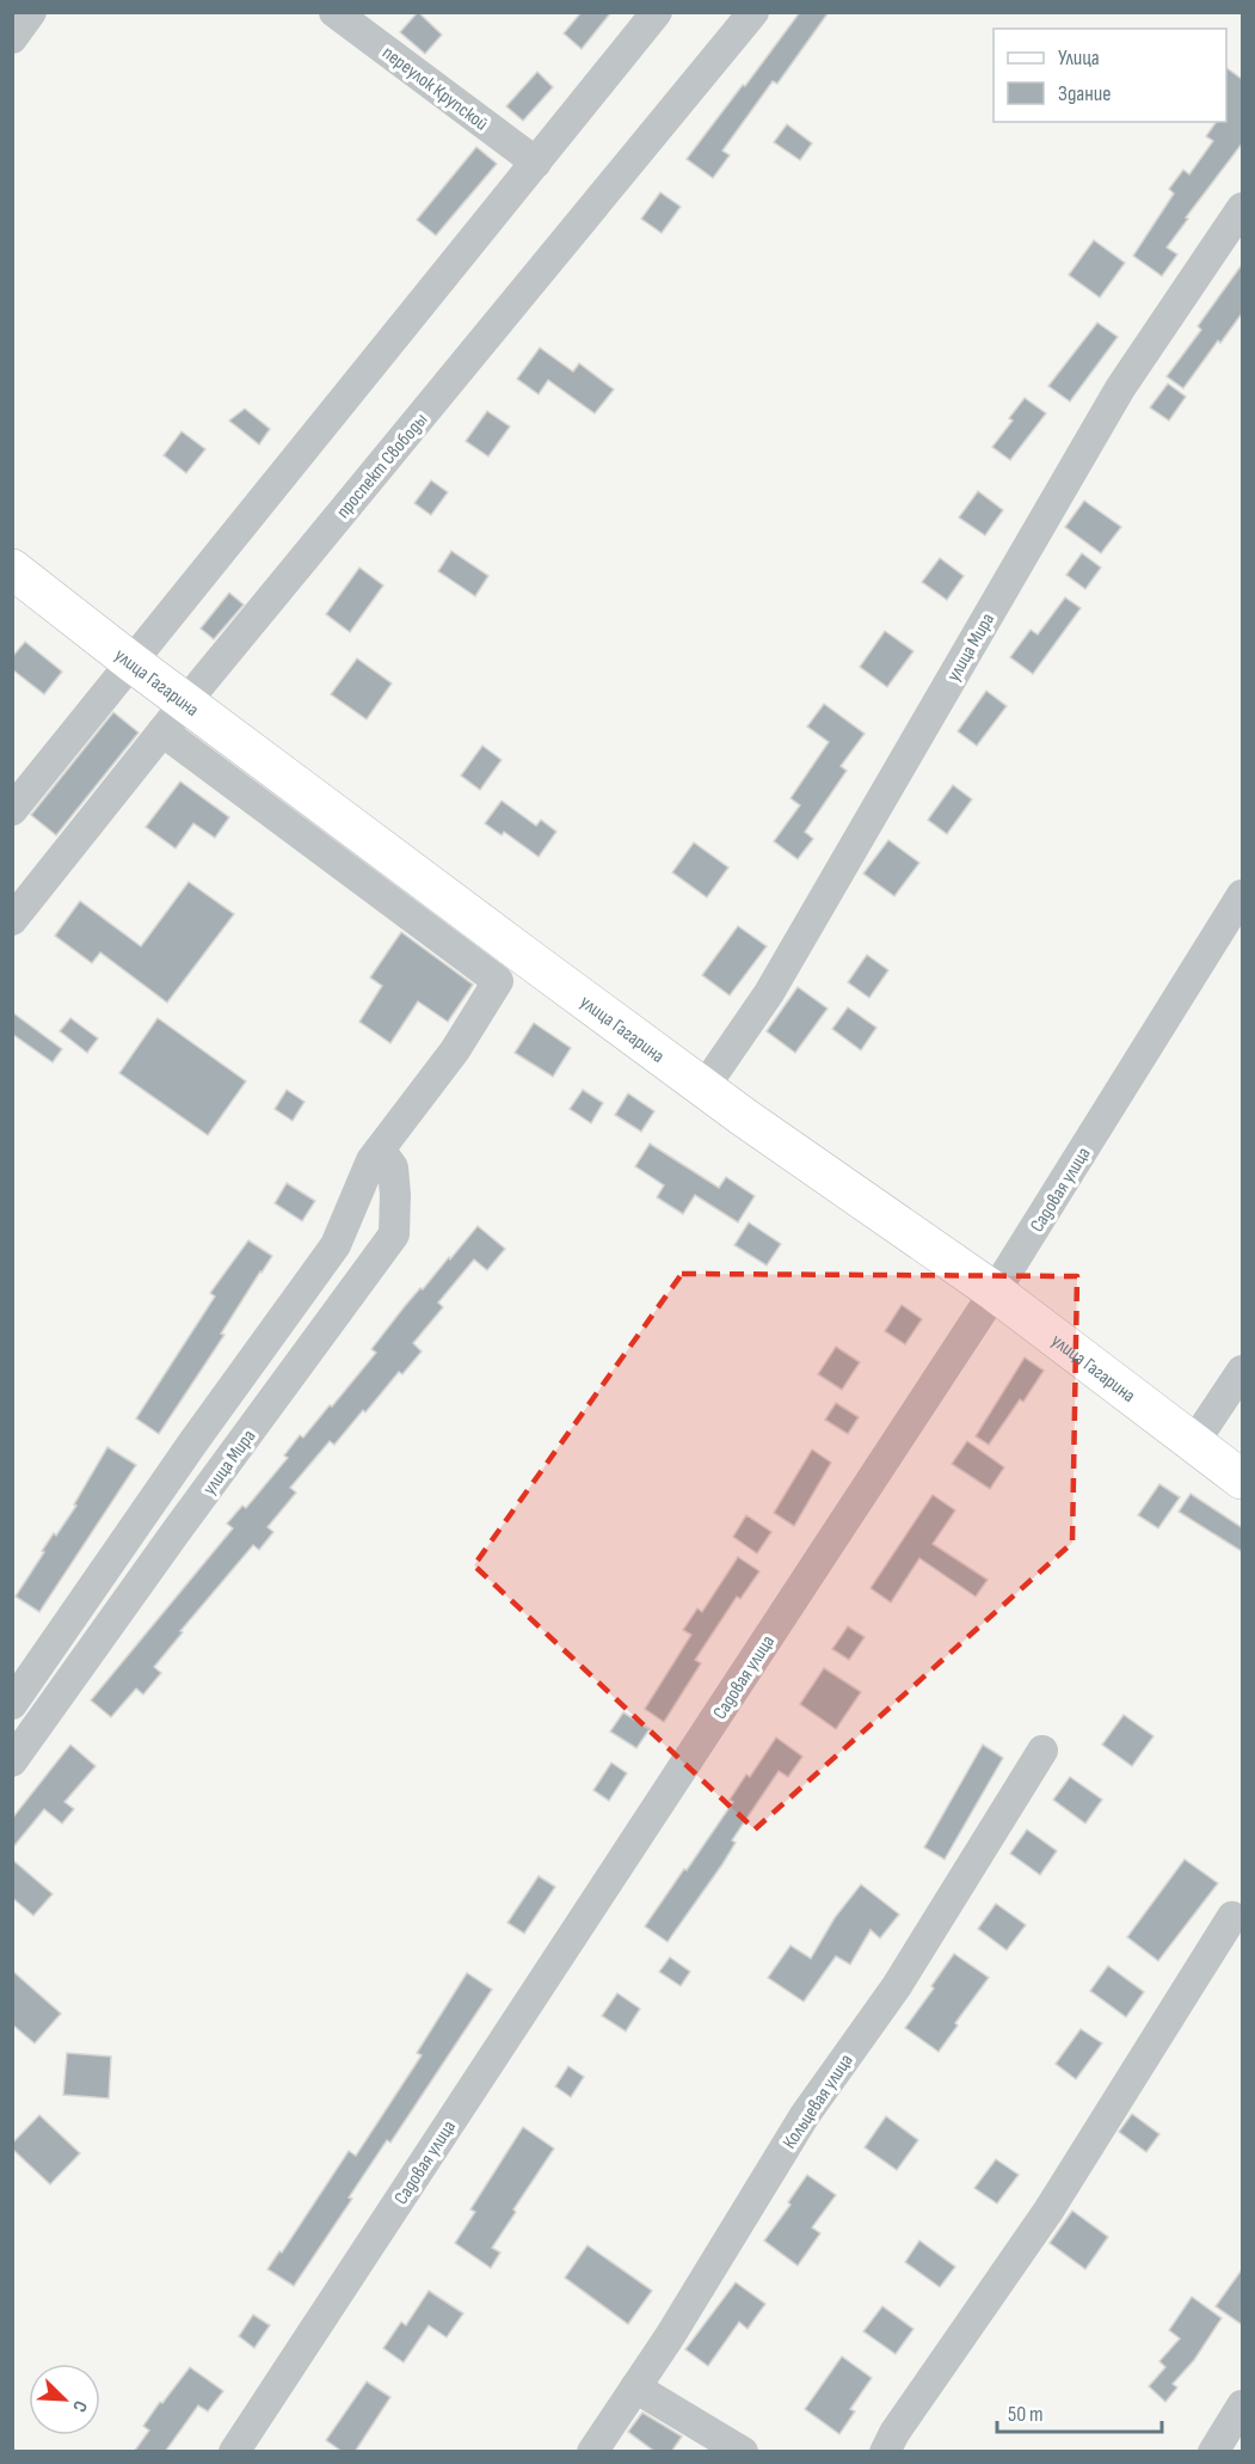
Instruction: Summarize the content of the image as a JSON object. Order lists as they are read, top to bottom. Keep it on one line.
{"streets":{"main road":["улица Гагарина"],"street":["переулок Крупской","проспект Свободы","улица Мира","Садовая улица","Кольцевая улица"]},"crossings":[["проспект Свободы","улица Мира"],["проспект Свободы","улица Гагарина"],["улица Мира","улица Гагарина"],["улица Гагарина","Садовая улица"]],"legend":["Улица","Здание"],"scale_bar":"50 m","north":"bottom right"}
